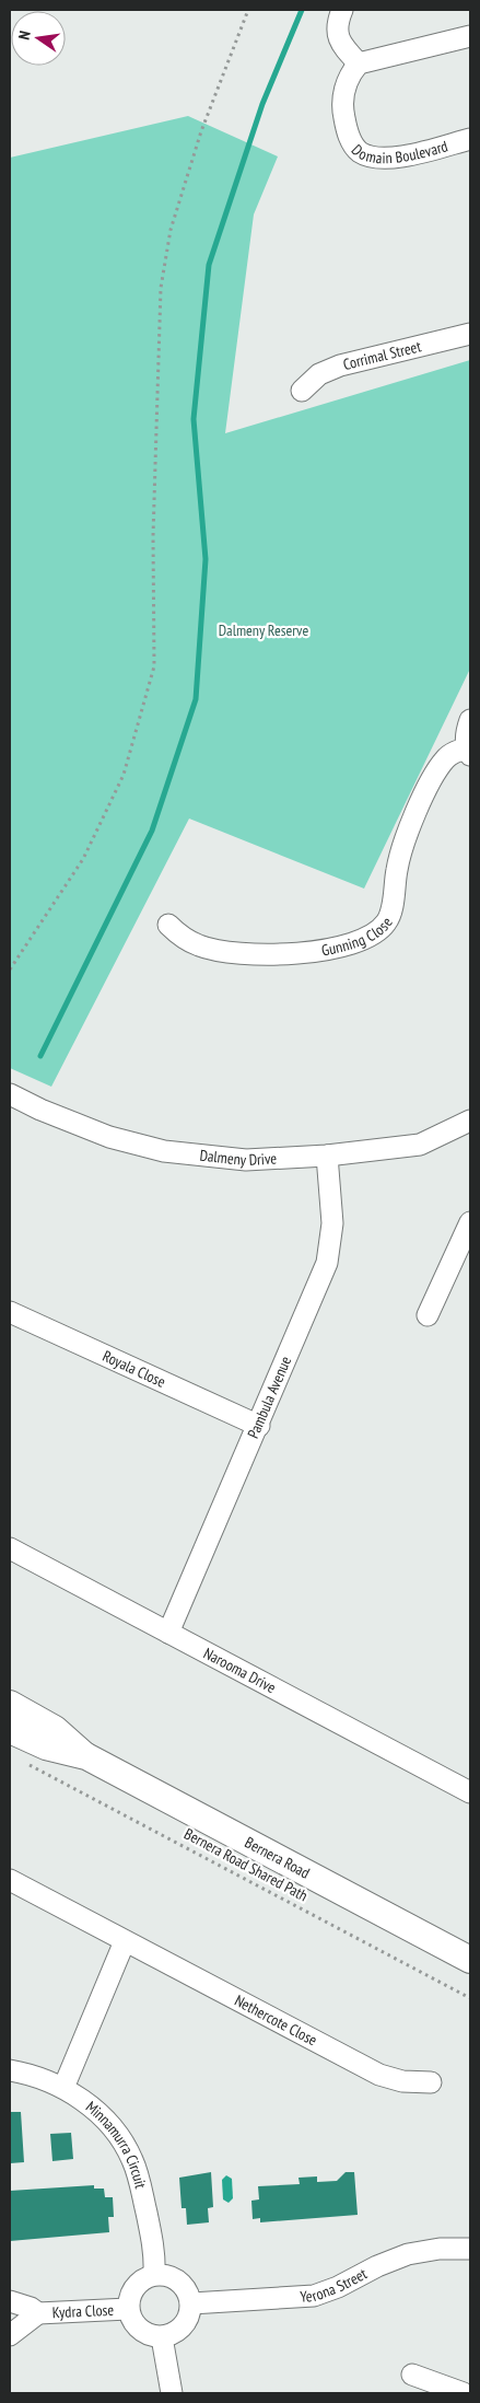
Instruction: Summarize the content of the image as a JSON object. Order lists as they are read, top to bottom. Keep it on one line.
{"streets":{"main road":["Bernera Road"],"street":["Domain Boulevard","Corrimal Street","Gunning Close","Dalmeny Drive","Royala Close","Pambula Avenue","Narooma Drive","Nethercote Close","Minnamurra Circuit","Yerona Street","Kydra Close"],"path":["Bernera Road Shared Path"]},"crossings":[["Dalmeny Drive","Pambula Avenue"],["Royala Close","Pambula Avenue"],["Pambula Avenue","Narooma Drive"],["Minnamurra Circuit","Yerona Street"],["Minnamurra Circuit","Kydra Close"],["Yerona Street","Kydra Close"]],"parks":["Dalmeny Reserve"],"north":"left"}
